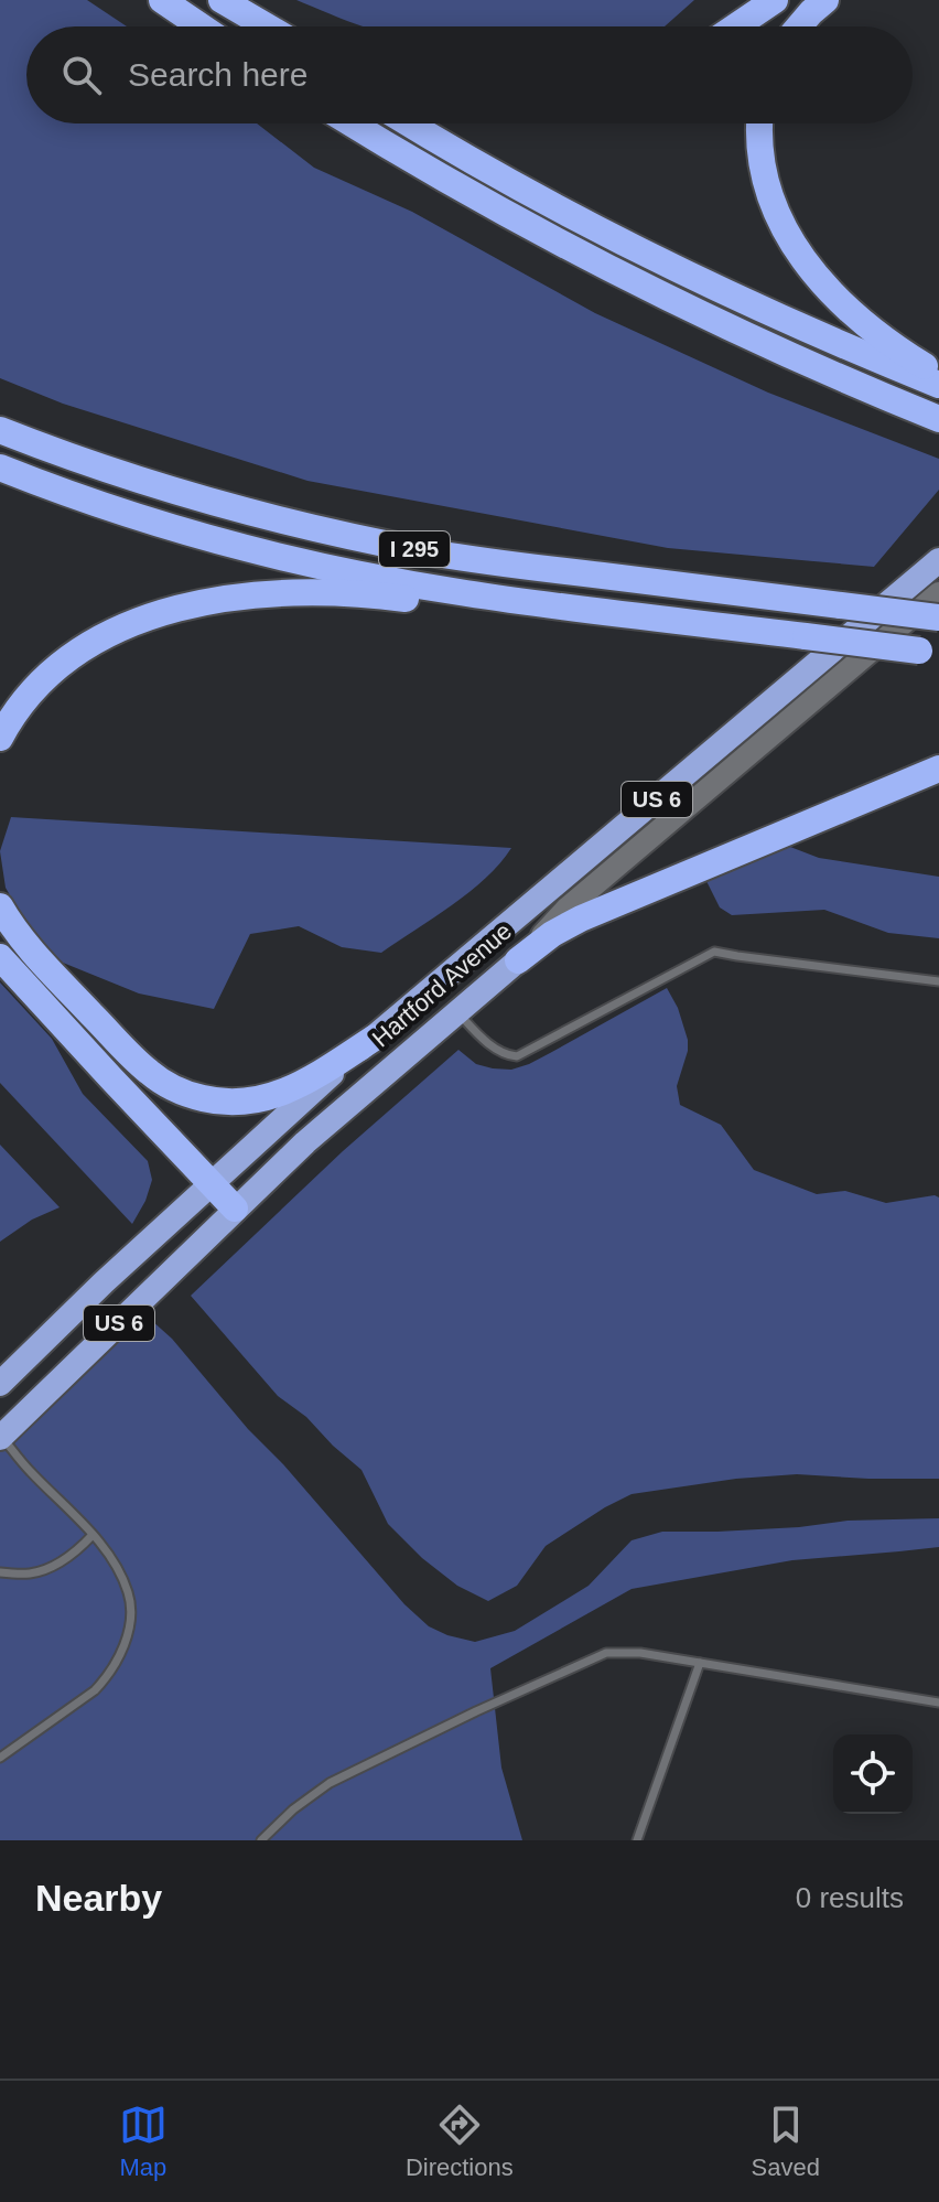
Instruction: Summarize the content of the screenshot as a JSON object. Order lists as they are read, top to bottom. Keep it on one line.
{"streets":{"highway":["I 295","US 6","Hartford Avenue"]},"crossings":[["US 6","Hartford Avenue"]],"page":{"search":"Search here","heading":["Nearby","0 results"],"nav":["Map","Directions","Saved"]}}
